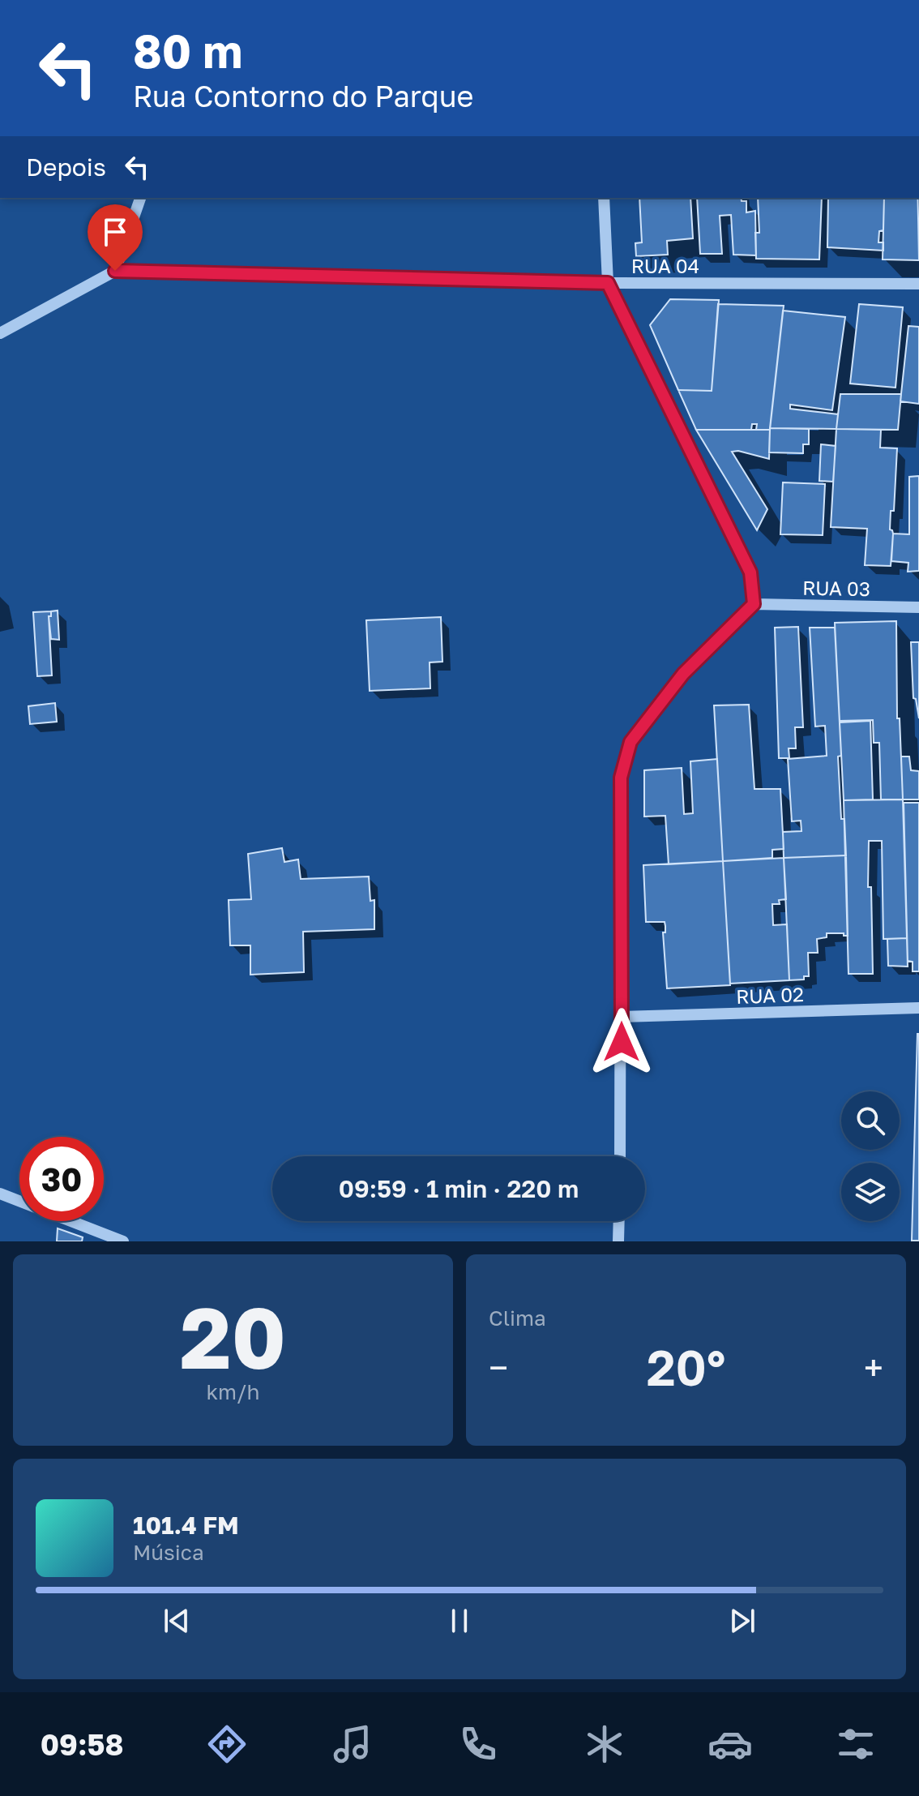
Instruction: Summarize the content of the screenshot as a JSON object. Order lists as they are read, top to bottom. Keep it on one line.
{"streets":{"street":["RUA 04","RUA 03","RUA 02"]},"page":{"turn":["80 m","Rua Contorno do Parque"],"then":"Depois","limit":"30","trip":"09:59 · 1 min · 220 m","tile":[["20","km/h"],"Clima"],"heat":["−","20°","+"],"song":["101.4 FM","Música"],"tabs":"09:58"}}
